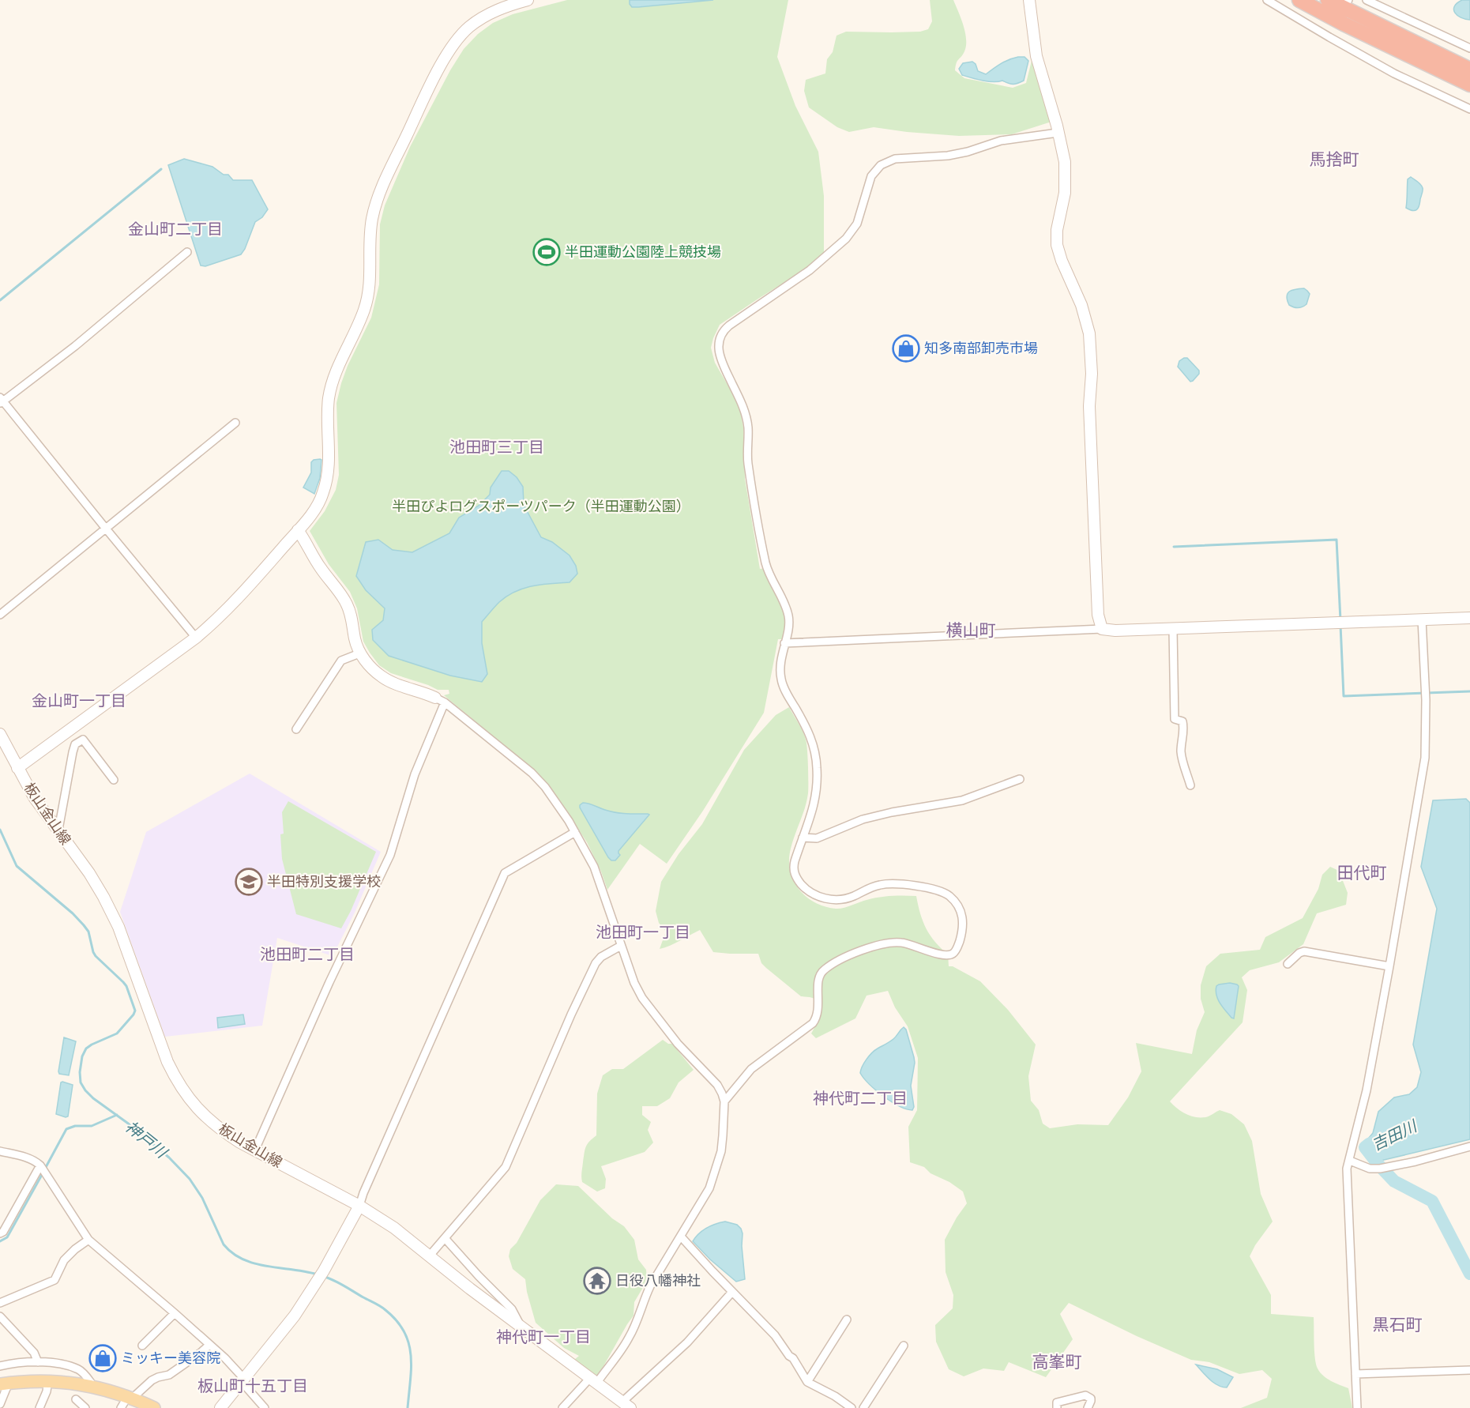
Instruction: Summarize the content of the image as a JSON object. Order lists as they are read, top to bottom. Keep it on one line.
{"streets":{"street":["板山金山線"]},"districts":["馬捨町","金山町二丁目","池田町三丁目","横山町","金山町一丁目","田代町","池田町一丁目","池田町二丁目","神代町二丁目","黒石町","神代町一丁目","高峯町","板山町十五丁目"],"water":["吉田川","神戸川"],"parks":["半田ぴよログスポーツパーク（半田運動公園）"],"places":{"sports":["半田運動公園陸上競技場"],"shop":["知多南部卸売市場","ミッキー美容院"],"school or university":["半田特別支援学校"],"temple":["日役八幡神社"]}}
